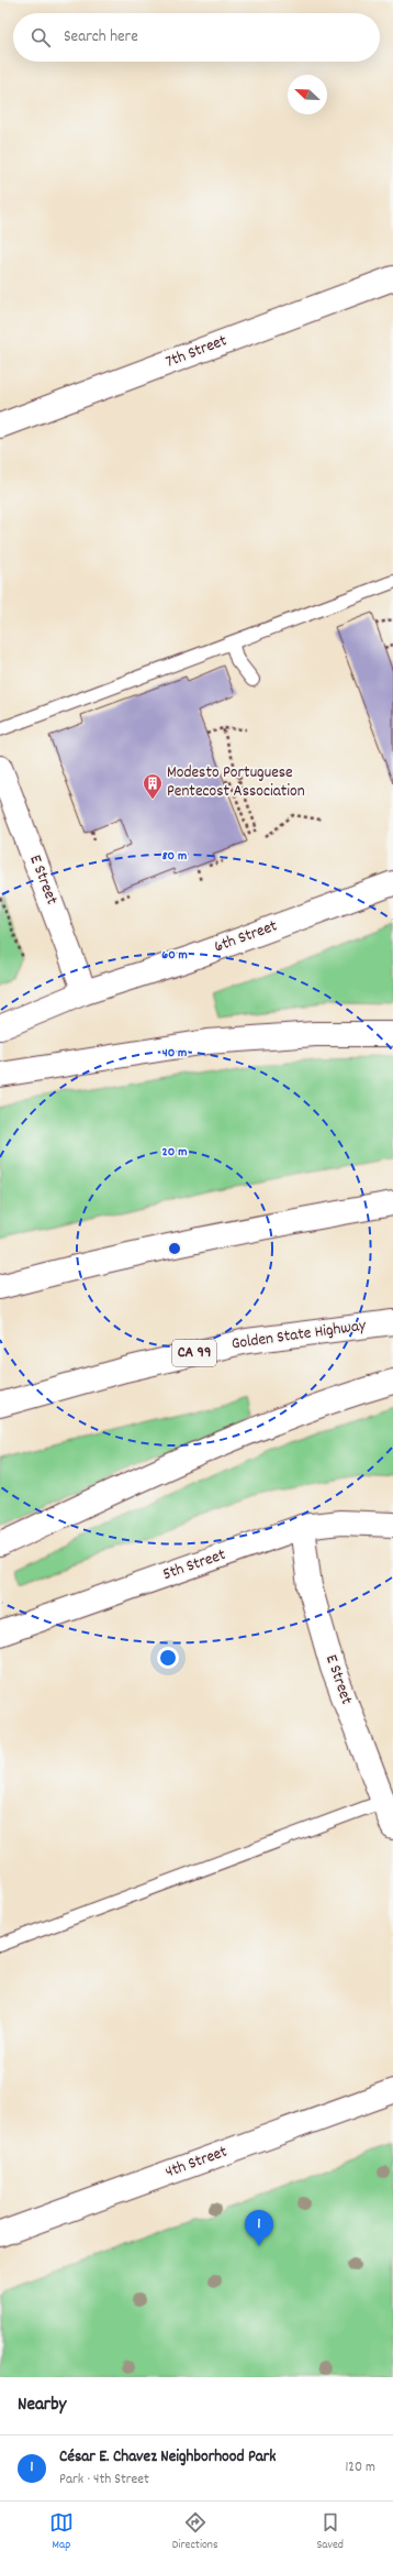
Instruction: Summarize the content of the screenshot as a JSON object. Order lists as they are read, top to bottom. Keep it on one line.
{"streets":{"main road":["7th Street","E Street","6th Street","Golden State Highway","CA 99","5th Street","4th Street"]},"crossings":[["E Street","6th Street"],["E Street","5th Street"]],"places":{"building":["Modesto Portuguese Pentecost Association"]},"north":"top left","page":{"search":"Search here","pins":"1","heading":"Nearby","list":[{"mark":"1","name":"César E. Chavez Neighborhood Park","note":"Park · 4th Street","value":"120 m"}],"nav":["Map","Directions","Saved"]},"rings":["80 m","60 m","40 m","20 m"]}
